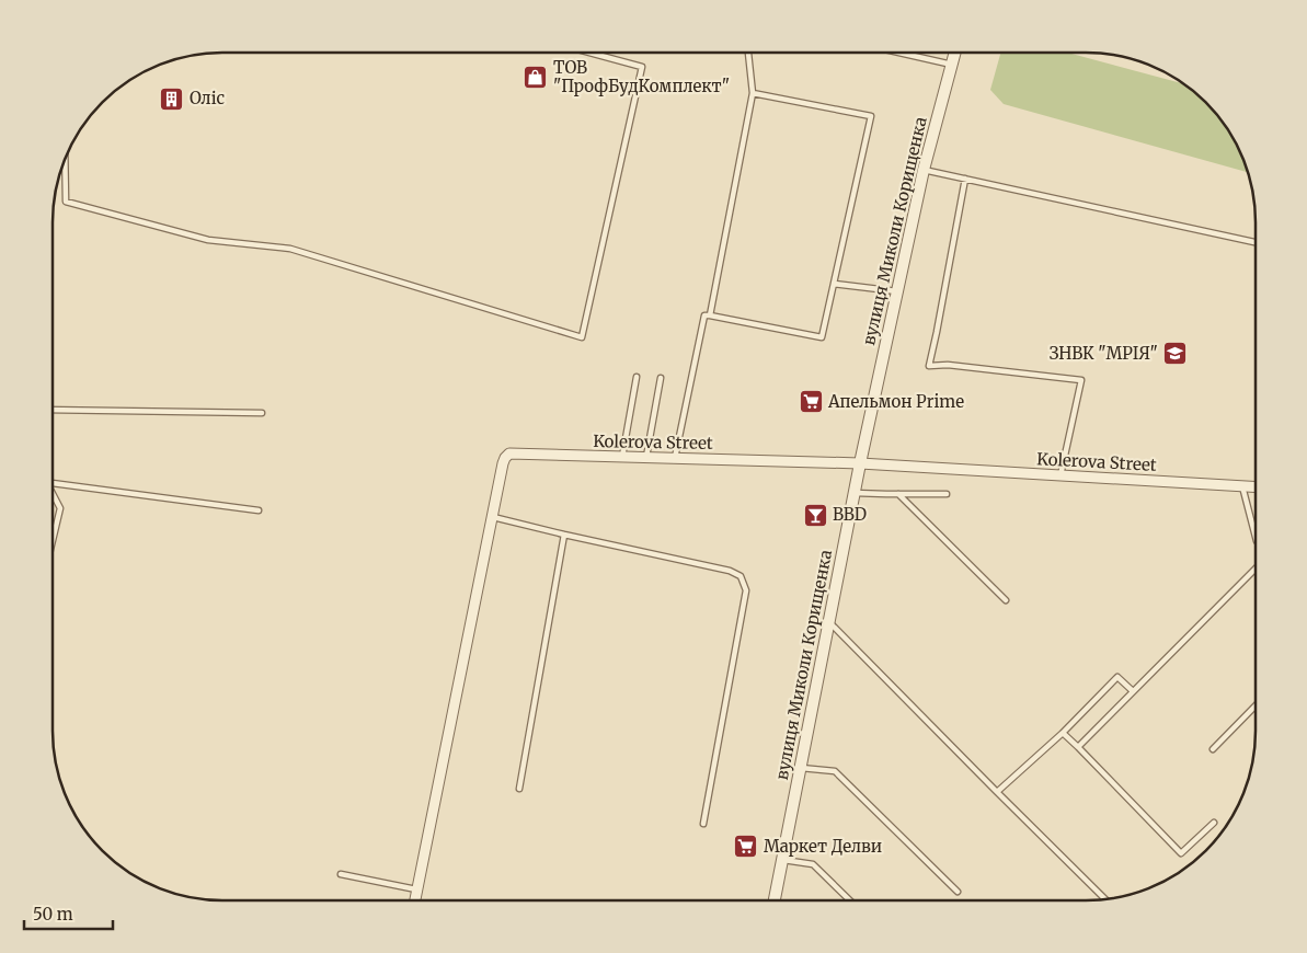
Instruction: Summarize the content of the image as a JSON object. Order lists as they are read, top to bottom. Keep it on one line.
{"streets":{"street":["вулиця Миколи Корищенка","Kolerova Street"]},"crossings":[["вулиця Миколи Корищенка","Kolerova Street"]],"places":{"shop":["ТОВ \"ПрофБудКомплект\""],"building":["Оліс"],"school or university":["ЗНВК \"МРІЯ\""],"supermarket":["Апельмон Prime","Маркет Делви"],"bar":["BBD"]},"scale_bar":"50 m"}
